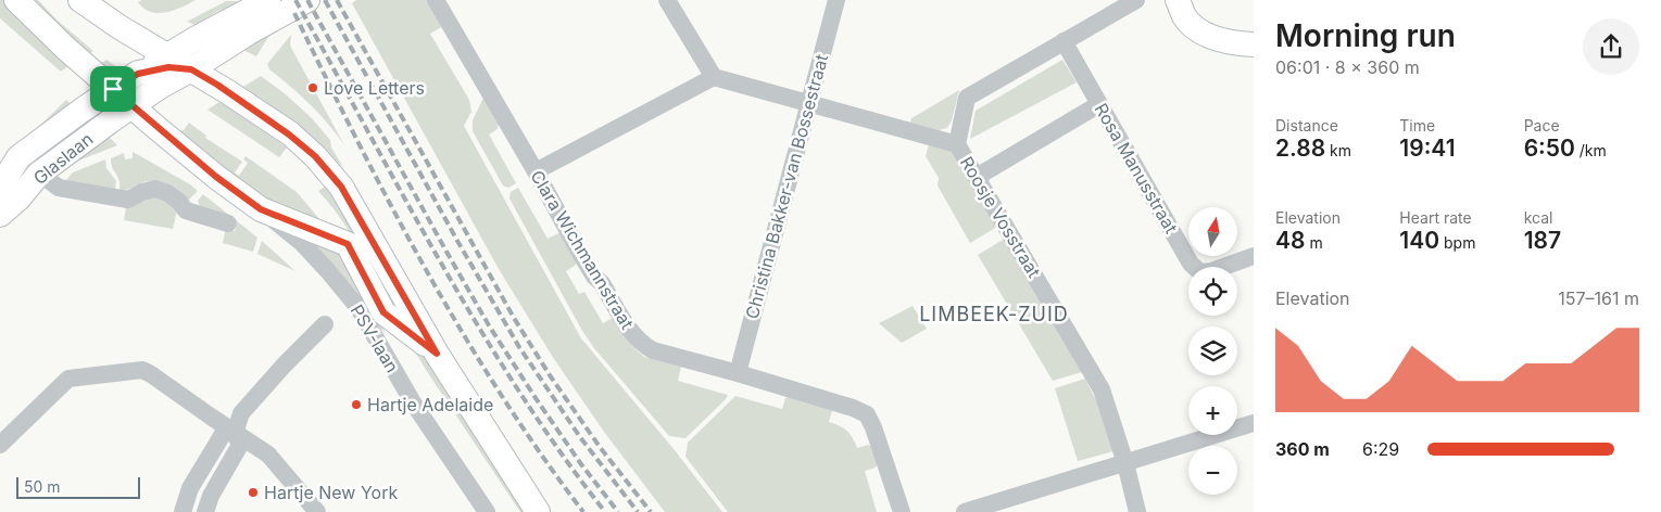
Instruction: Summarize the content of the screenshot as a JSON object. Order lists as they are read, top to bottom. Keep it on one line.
{"streets":{"main road":["Glaslaan","PSV-laan"],"street":["Rosa Manusstraat","Christina Bakker-van Bossestraat","Roosje Vosstraat","Clara Wichmannstraat"]},"crossings":[["Glaslaan","PSV-laan"],["Rosa Manusstraat","Roosje Vosstraat"],["Christina Bakker-van Bossestraat","Clara Wichmannstraat"]],"districts":["LIMBEEK-ZUID"],"places":["Love Letters","Hartje Adelaide","Hartje New York"],"scale_bar":"50 m","north":"top","page":{"heading":["Morning run","06:01 · 8 × 360 m"],"stats":[["Distance","2.88 km"],["Time","19:41"],["Pace","6:50 /km"],["Elevation","48 m"],["Heart rate","140 bpm"],["kcal","187"]],"map_buttons":["+","−"],"chart":["Elevation","157–161 m"],"list":[{"name":"360 m","note":"6:29"}],"scale":"50 m"}}
